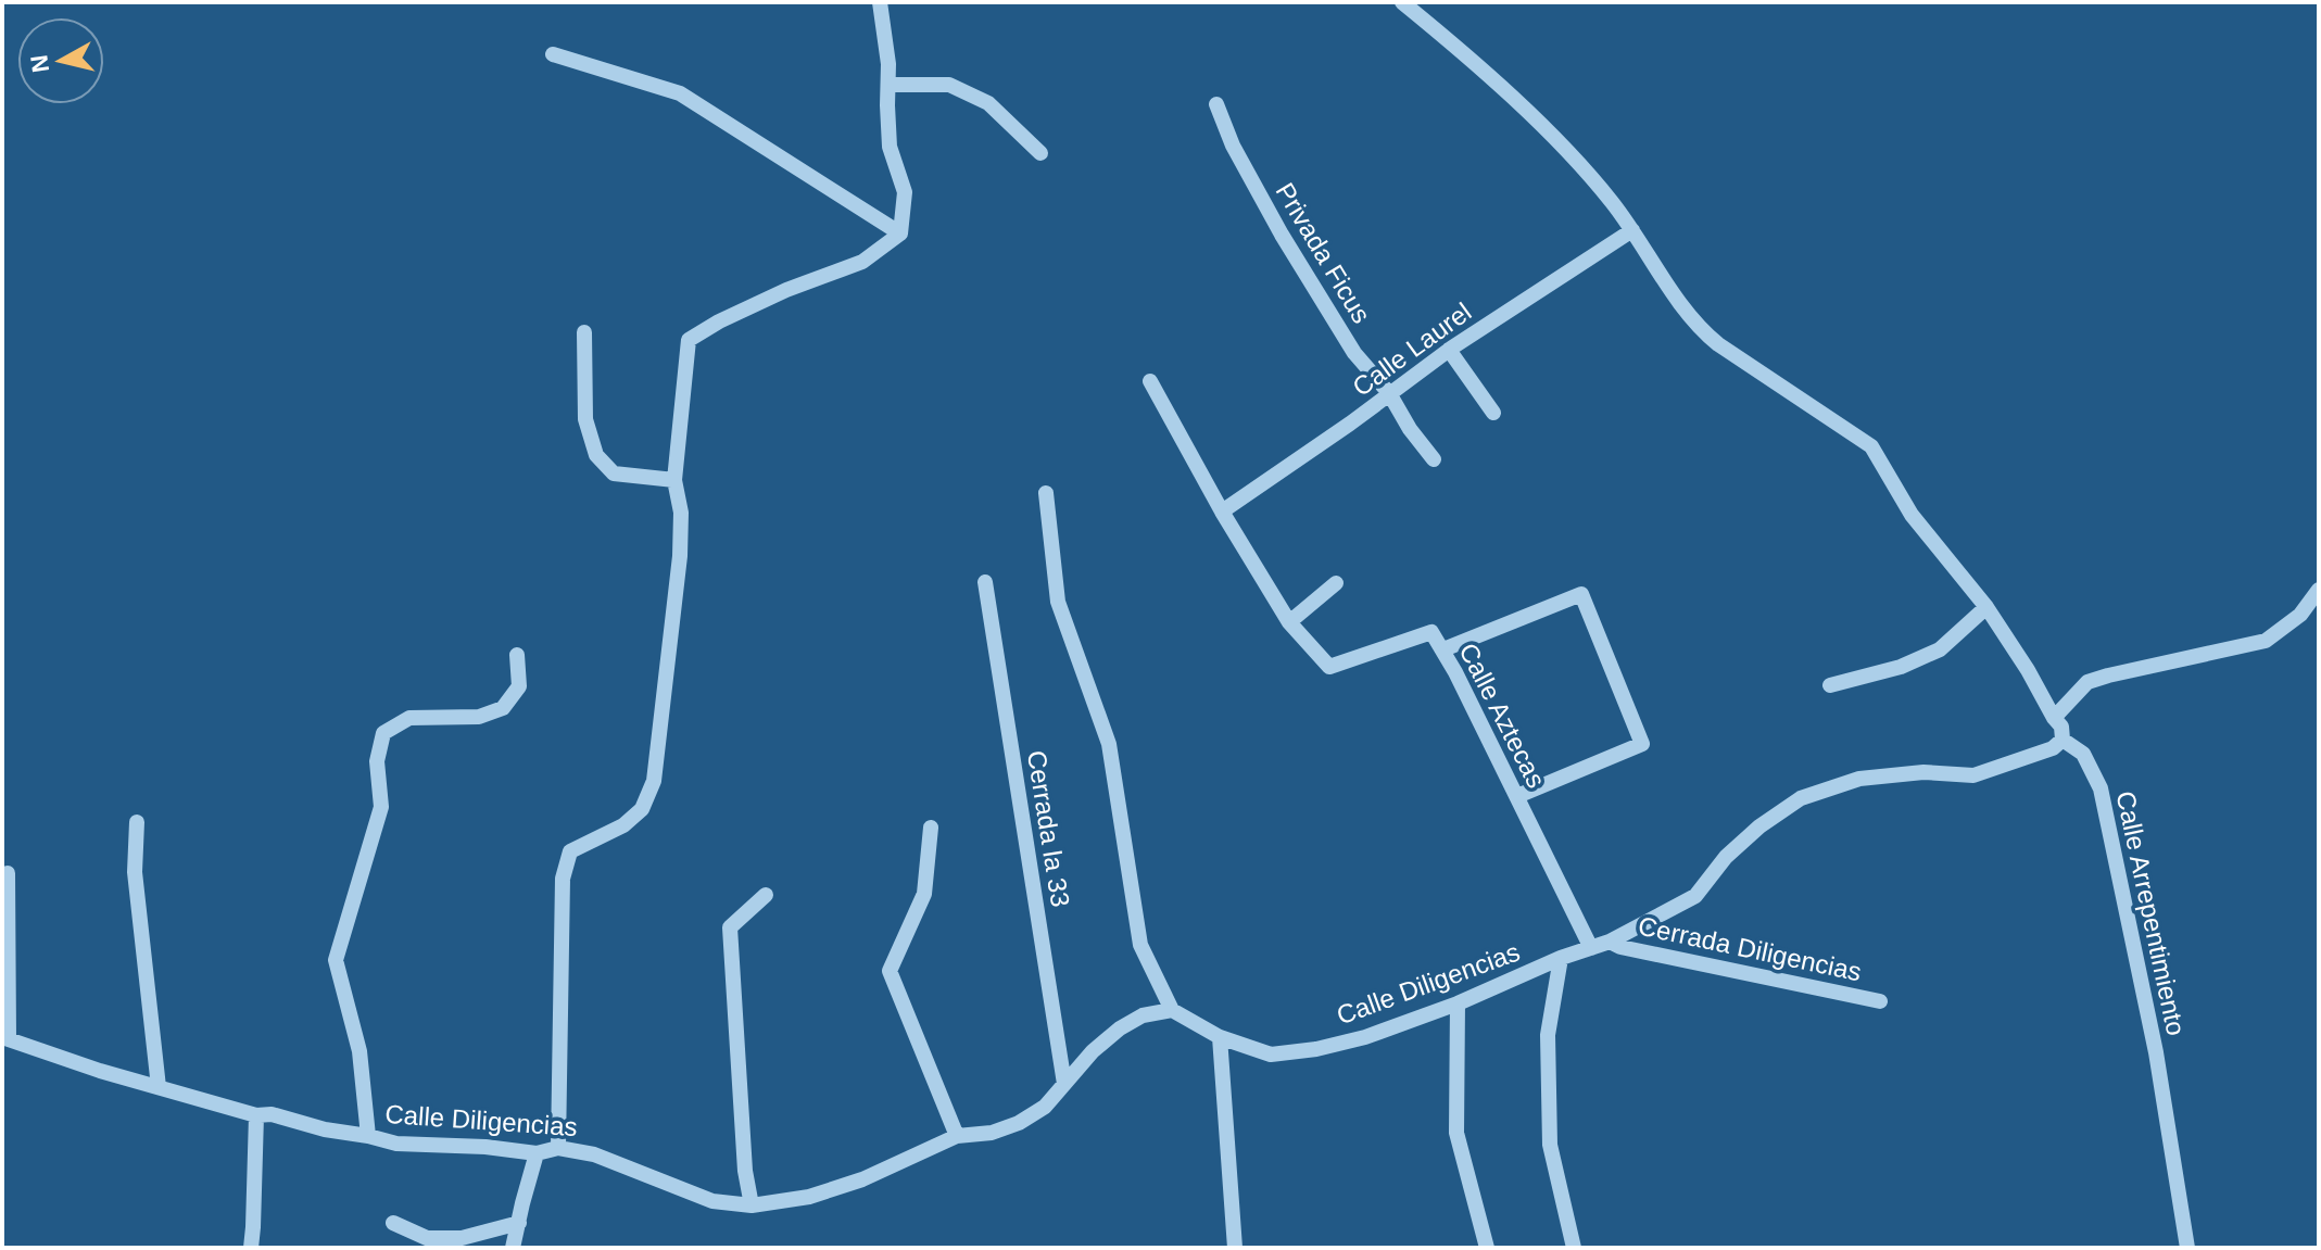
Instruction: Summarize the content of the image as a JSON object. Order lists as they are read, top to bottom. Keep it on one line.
{"streets":{"street":["Privada Ficus","Calle Laurel","Calle Aztecas","Cerrada la 33","Calle Arrepentimiento","Cerrada Diligencias","Calle Diligencias"]},"crossings":[["Privada Ficus","Calle Laurel"],["Calle Laurel","Calle Aztecas"],["Calle Laurel","Calle Arrepentimiento"],["Calle Aztecas","Calle Diligencias"],["Cerrada la 33","Calle Diligencias"],["Calle Arrepentimiento","Calle Diligencias"],["Cerrada Diligencias","Calle Diligencias"]],"north":"left"}
